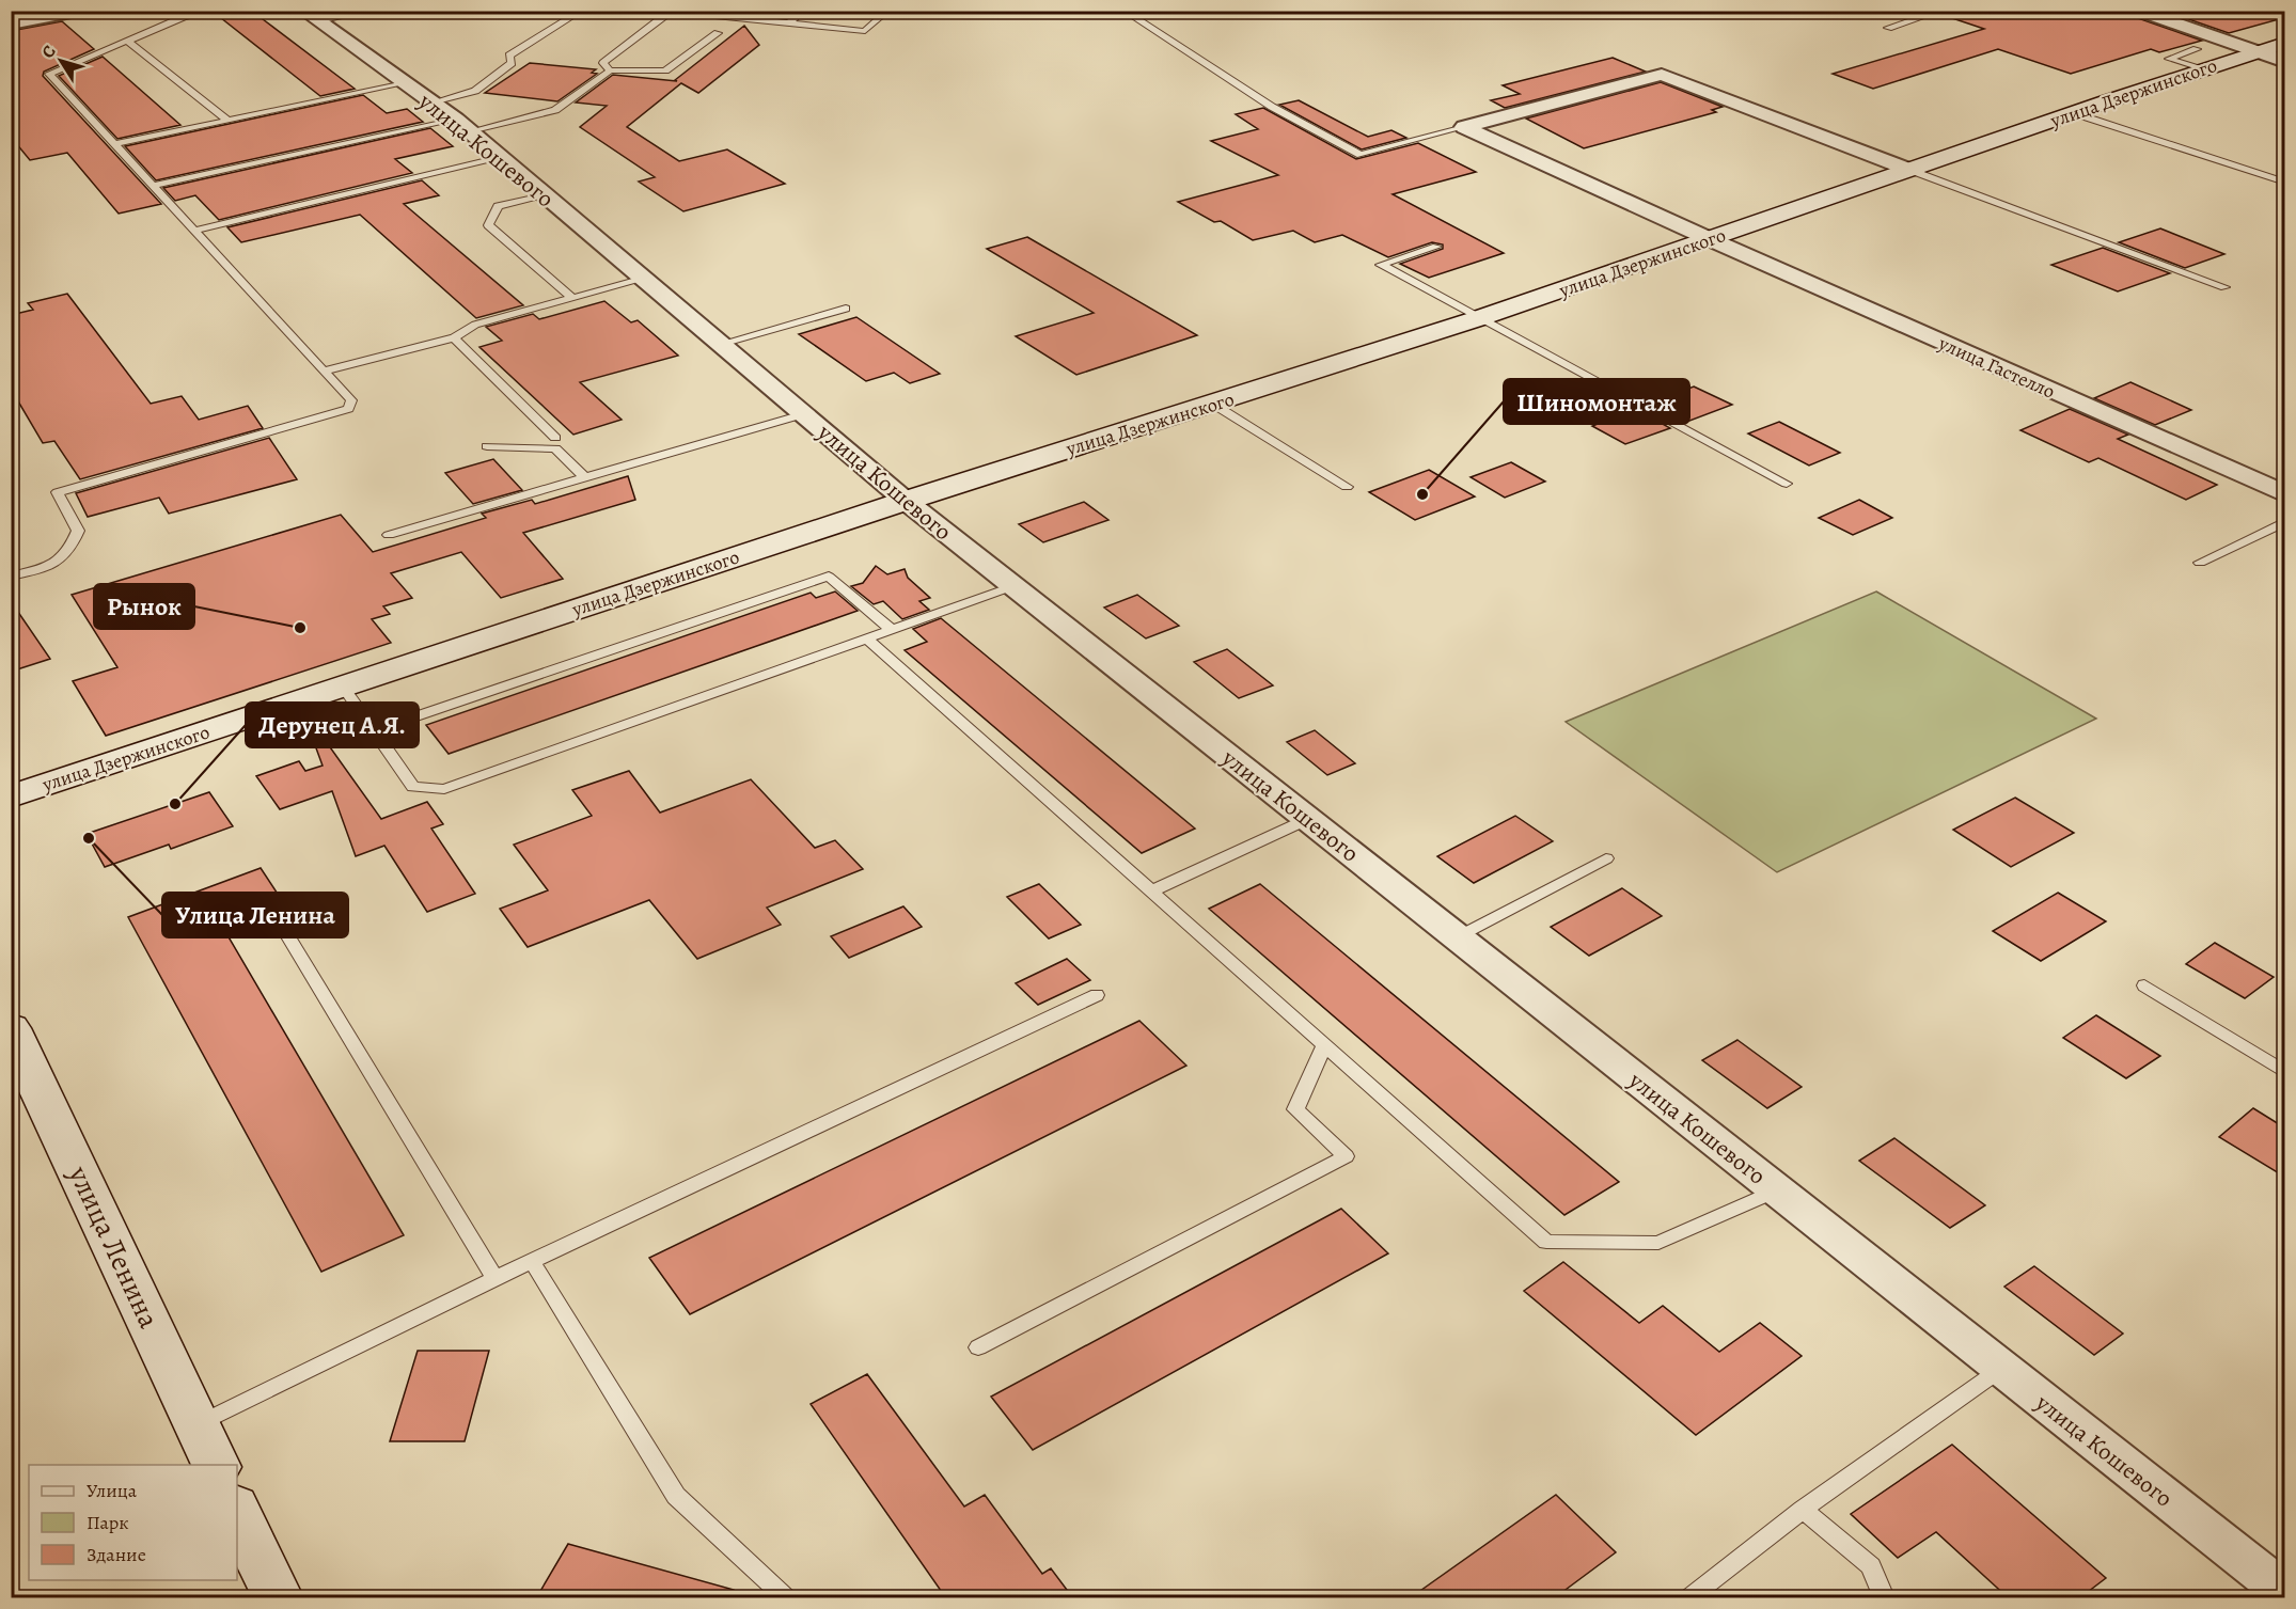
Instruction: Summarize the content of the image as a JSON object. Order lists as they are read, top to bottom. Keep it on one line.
{"streets":{"street":["улица Дзержинского","улица Кошевого","улица Гастелло","улица Ленина"]},"crossings":[["улица Дзержинского","улица Кошевого"],["улица Дзержинского","улица Гастелло"]],"places":["Шиномонтаж","Рынок","Дерунец А.Я.","Улица Ленина"],"legend":["Улица","Парк","Здание"],"north":"top left"}
